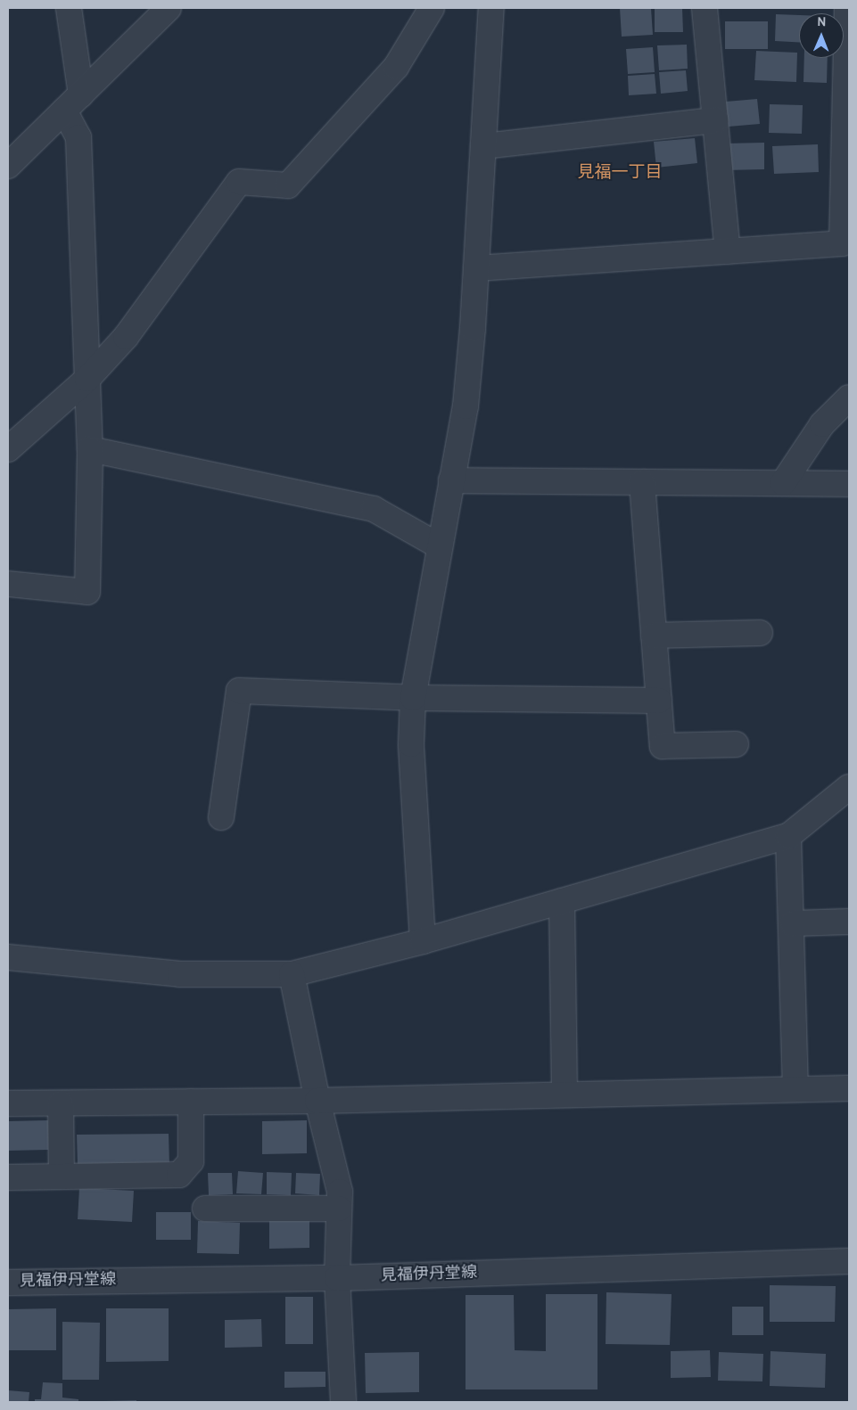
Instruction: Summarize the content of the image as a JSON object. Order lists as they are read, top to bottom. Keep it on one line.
{"streets":{"street":["見福伊丹堂線"]},"districts":["見福一丁目"],"north":"top"}
